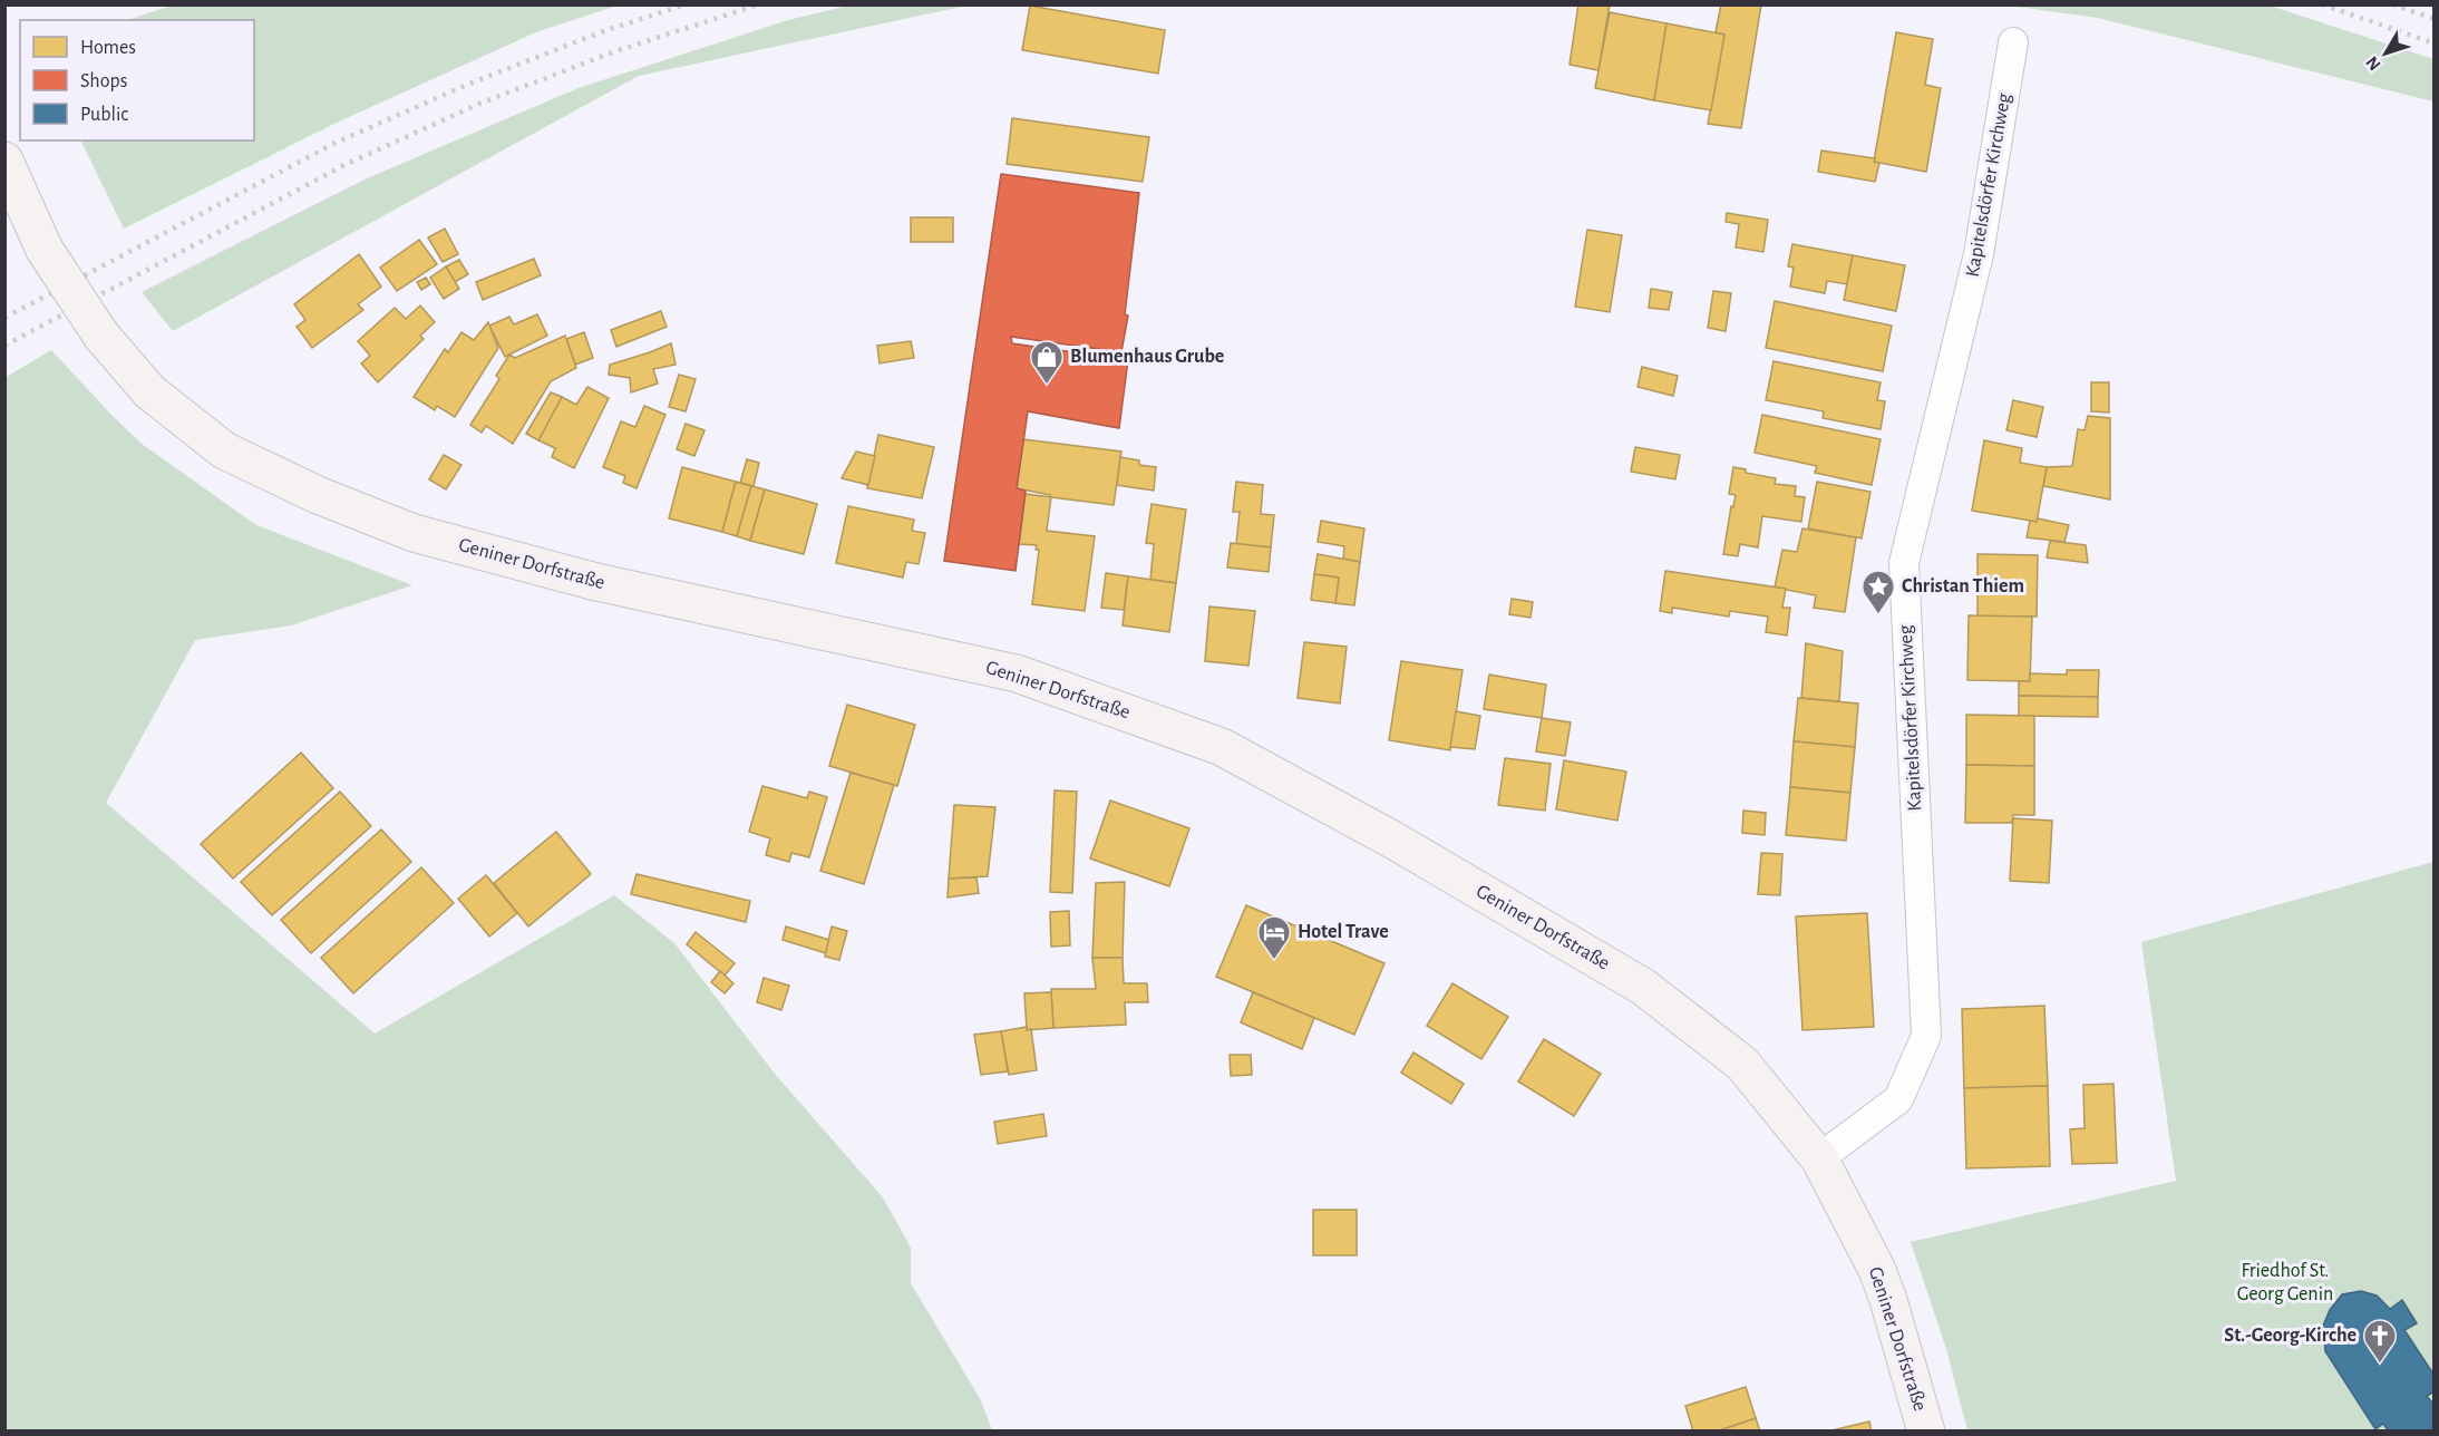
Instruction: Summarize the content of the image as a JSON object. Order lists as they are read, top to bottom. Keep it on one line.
{"streets":{"main road":["Geniner Dorfstraße"],"street":["Kapitelsdörfer Kirchweg"]},"crossings":[["Kapitelsdörfer Kirchweg","Geniner Dorfstraße"]],"parks":["Friedhof St. Georg Genin"],"places":{"shop":["Blumenhaus Grube"],"place":["Christan Thiem"],"hotel":["Hotel Trave"],"church":["St.-Georg-Kirche"]},"legend":["Homes","Shops","Public"],"north":"bottom left"}
